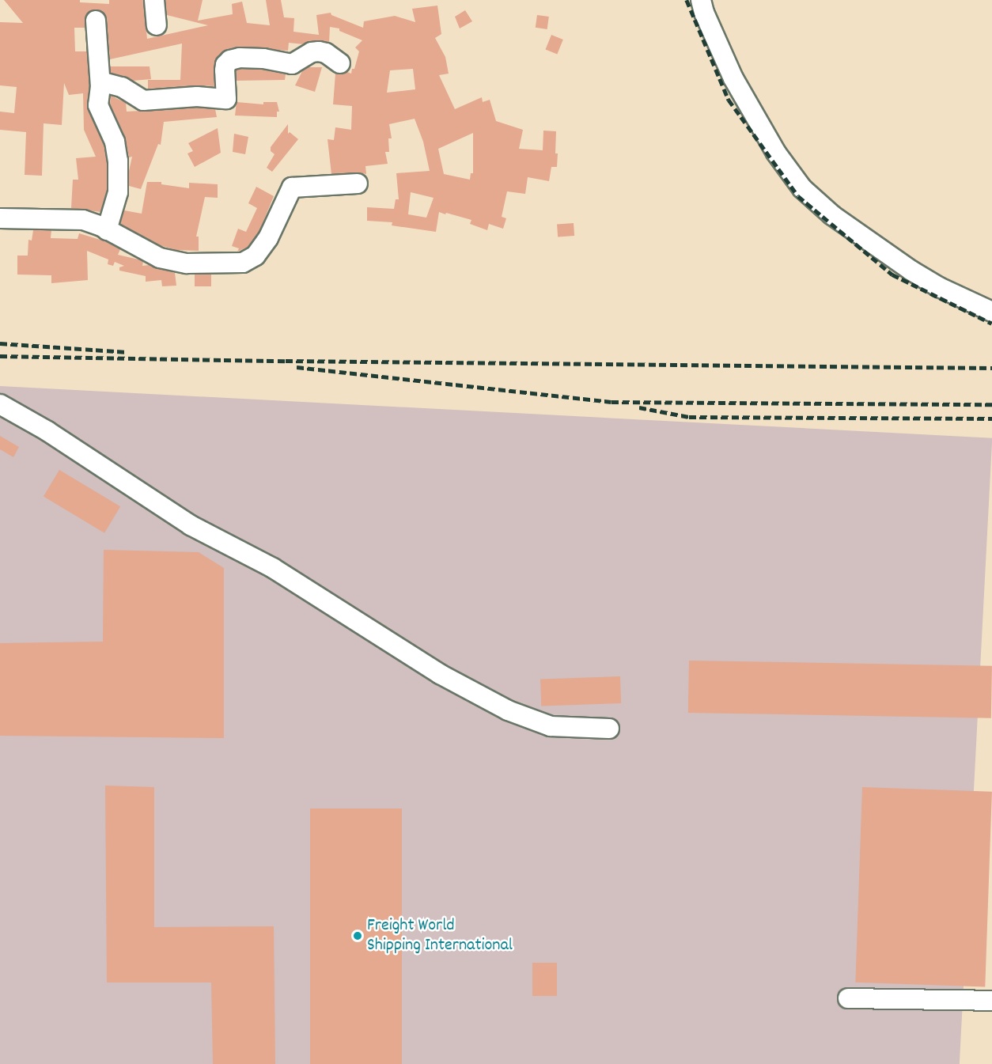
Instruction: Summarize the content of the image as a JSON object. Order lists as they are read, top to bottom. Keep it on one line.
{"places":["Freight World Shipping International"]}
